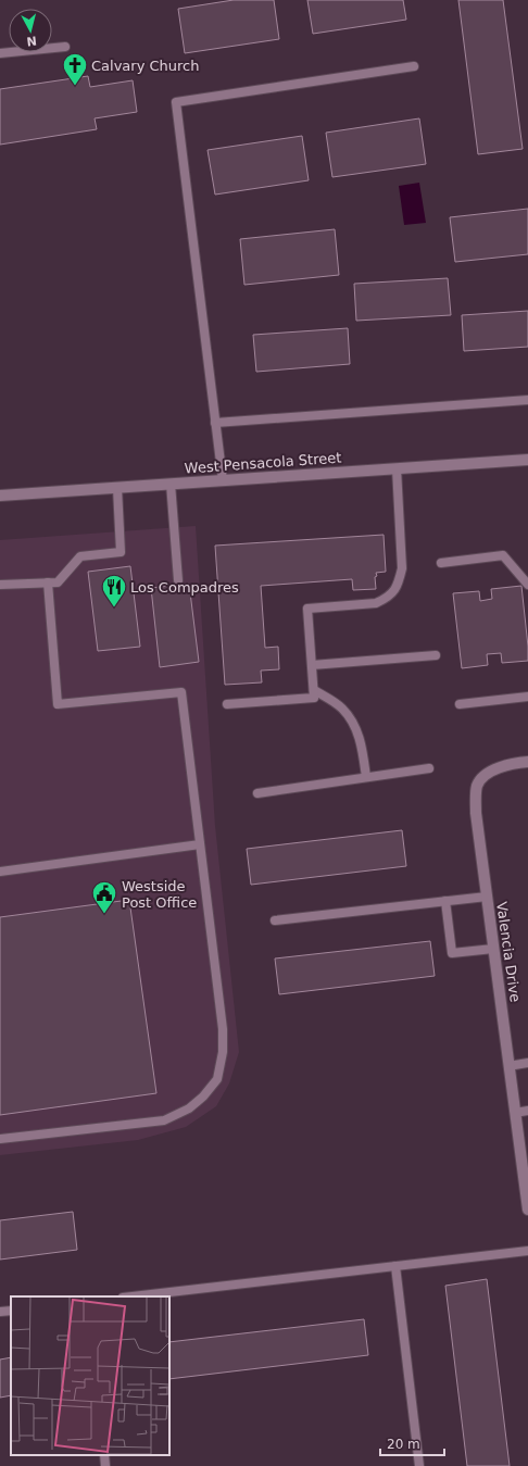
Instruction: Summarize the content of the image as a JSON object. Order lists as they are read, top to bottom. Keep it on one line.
{"streets":{"main road":["West Pensacola Street","Valencia Drive"]},"places":{"church":["Calvary Church"],"restaurant":["Los Compadres"],"public building":["Westside Post Office"]},"scale_bar":"20 m","north":"bottom"}
